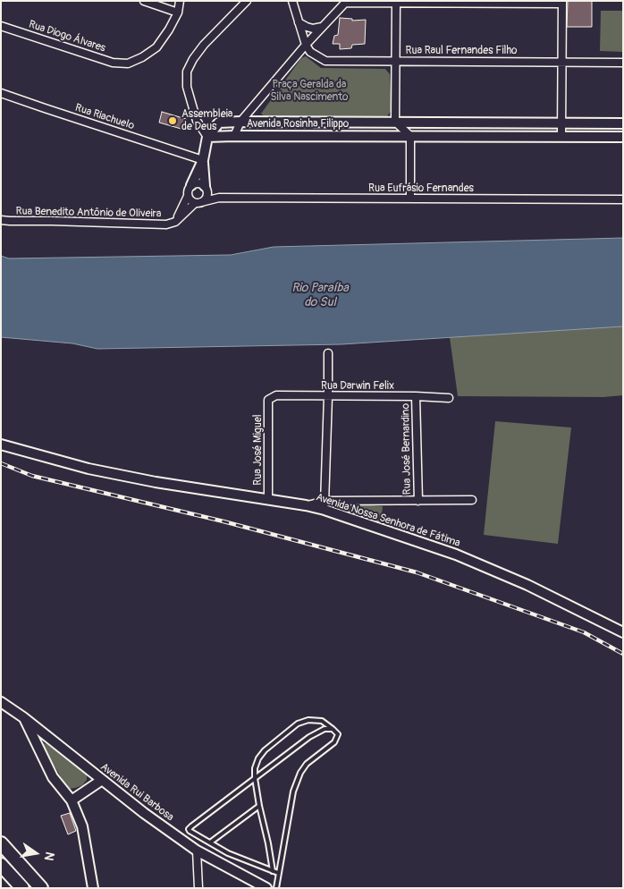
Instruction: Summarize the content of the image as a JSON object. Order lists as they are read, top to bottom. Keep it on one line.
{"streets":{"street":["Rua Diogo Álvares","Rua Raul Fernandes Filho","Rua Riachuelo","Avenida Rosinha Filippo","Rua Eufrásio Fernandes","Rua Benedito Antônio de Oliveira","Rua Darwin Felix","Rua José Bernardino","Rua José Miguel","Avenida Nossa Senhora de Fátima","Avenida Rui Barbosa"]},"crossings":[["Rua Darwin Felix","Rua José Bernardino"],["Rua Darwin Felix","Rua José Miguel"],["Rua José Miguel","Avenida Nossa Senhora de Fátima"]],"water":["Rio Paraíba do Sul"],"parks":["Praça Geralda da Silva Nascimento"],"places":["Assembleia de Deus"],"north":"right"}
